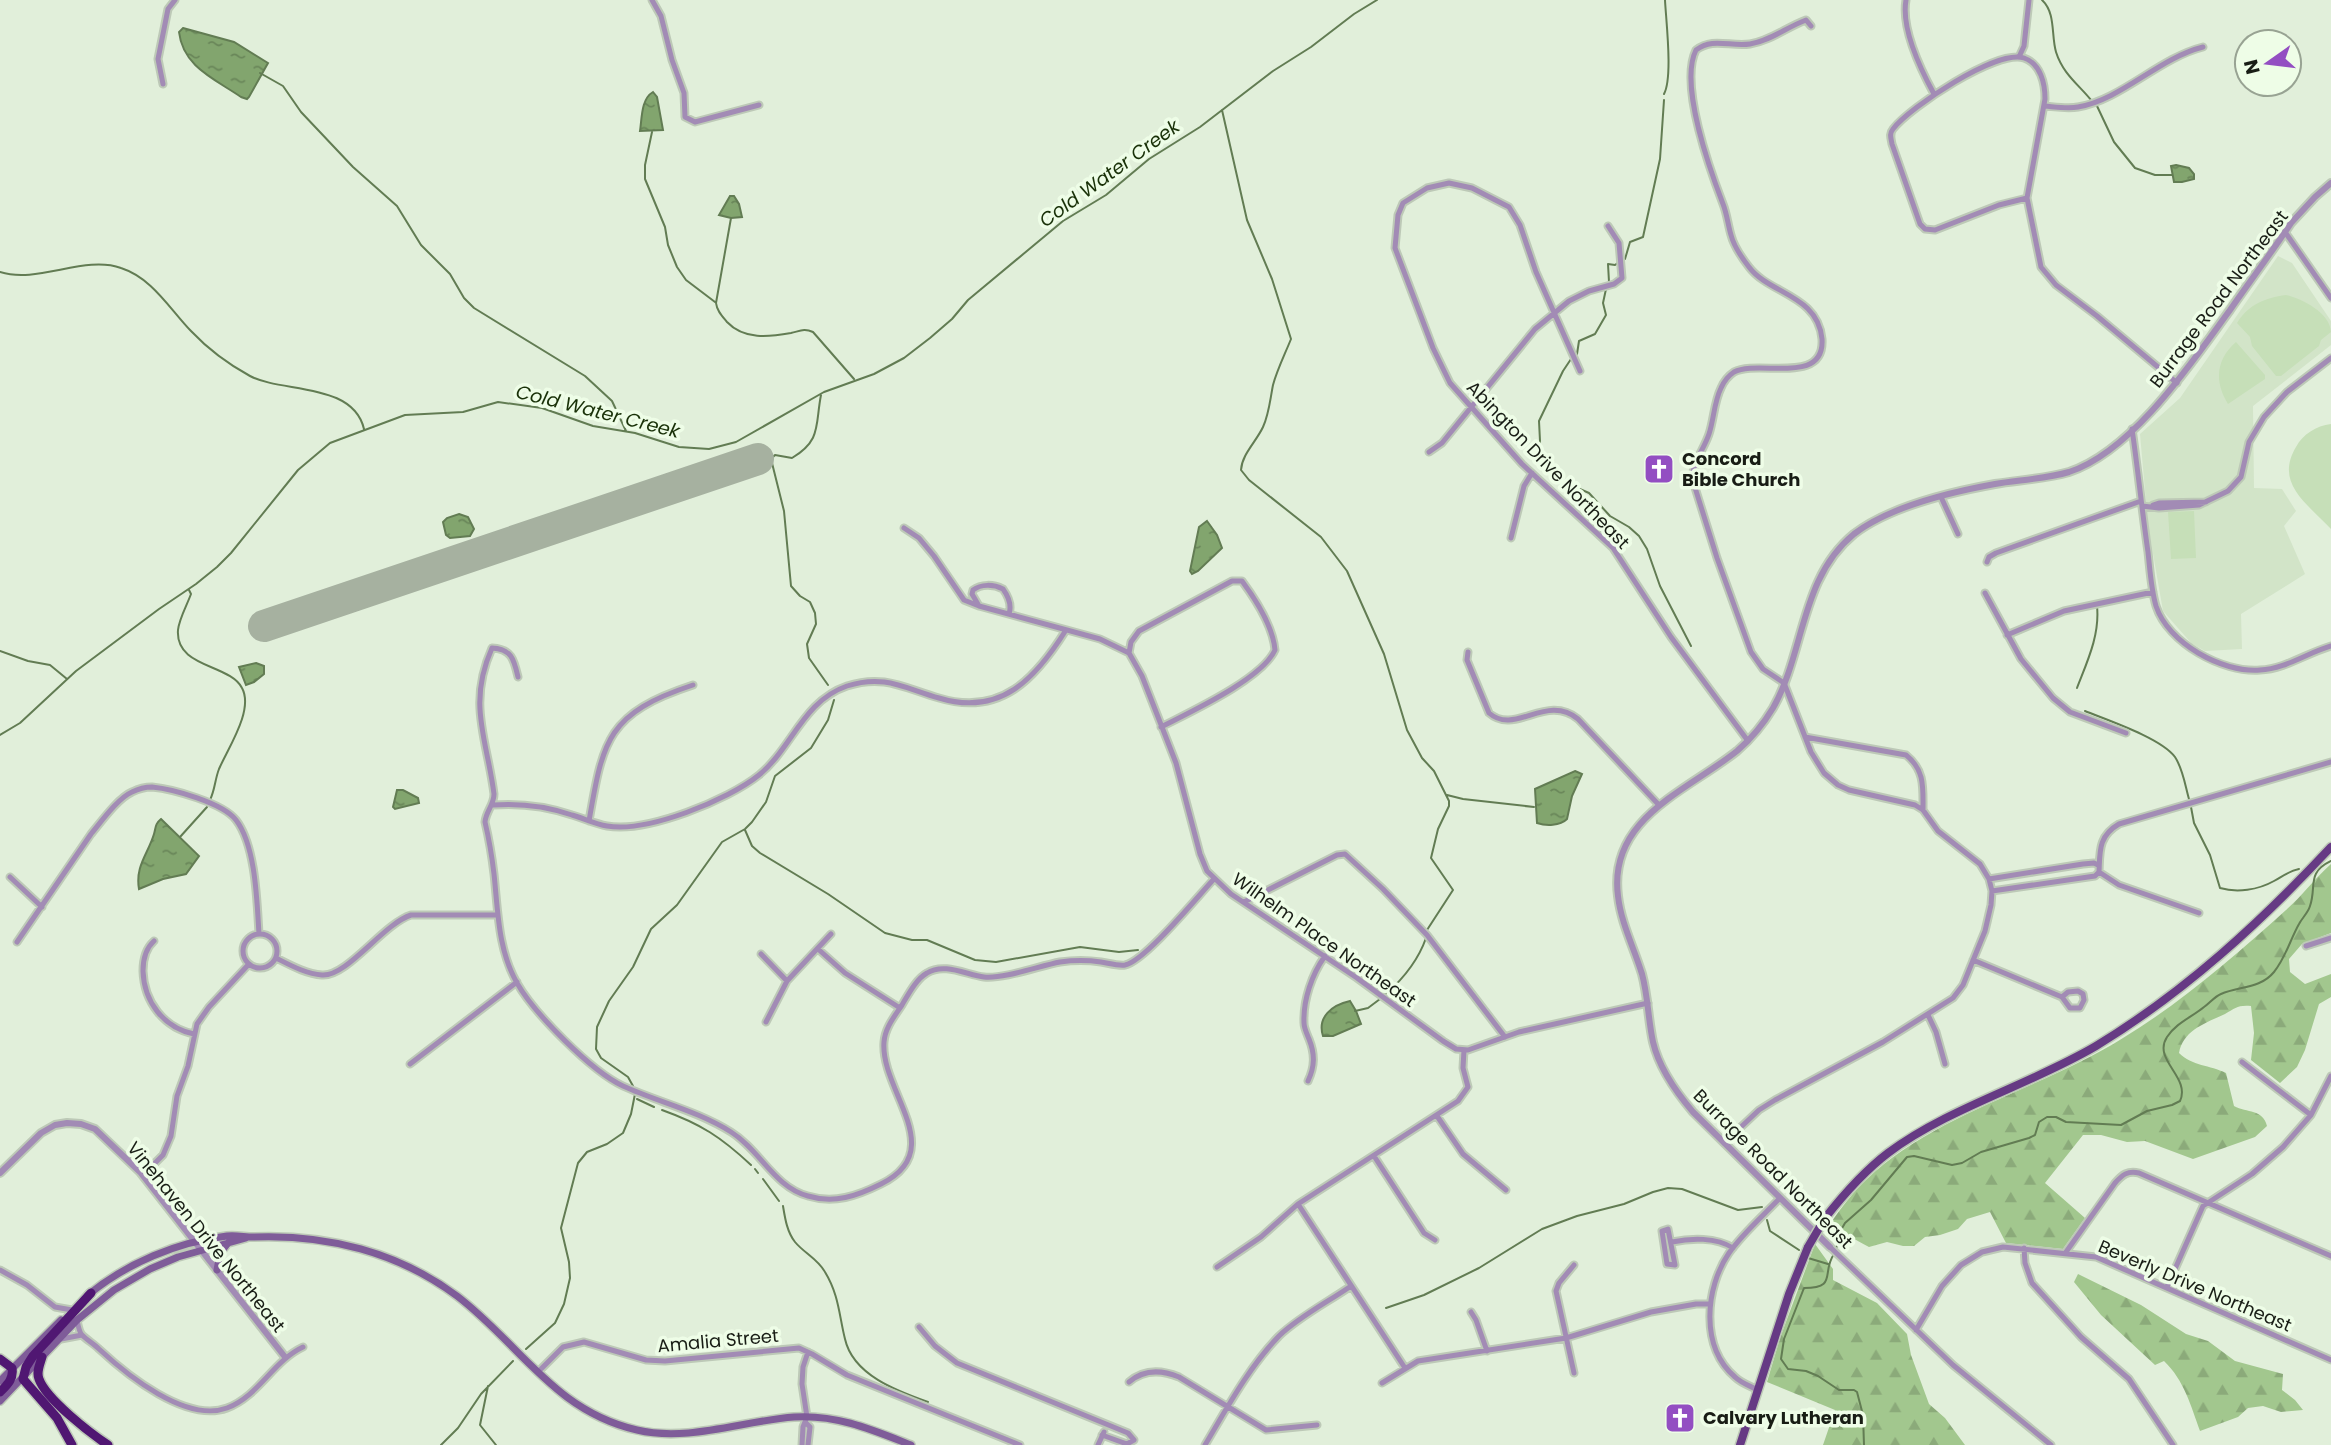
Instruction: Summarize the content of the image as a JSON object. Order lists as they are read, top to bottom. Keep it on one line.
{"streets":{"street":["Burrage Road Northeast","Abington Drive Northeast","Wilhelm Place Northeast","Vinehaven Drive Northeast","Beverly Drive Northeast","Amalia Street"]},"crossings":[["Burrage Road Northeast","Abington Drive Northeast"],["Burrage Road Northeast","Beverly Drive Northeast"]],"water":["Cold Water Creek"],"places":{"church":["Concord Bible Church","Calvary Lutheran"]},"north":"left"}
